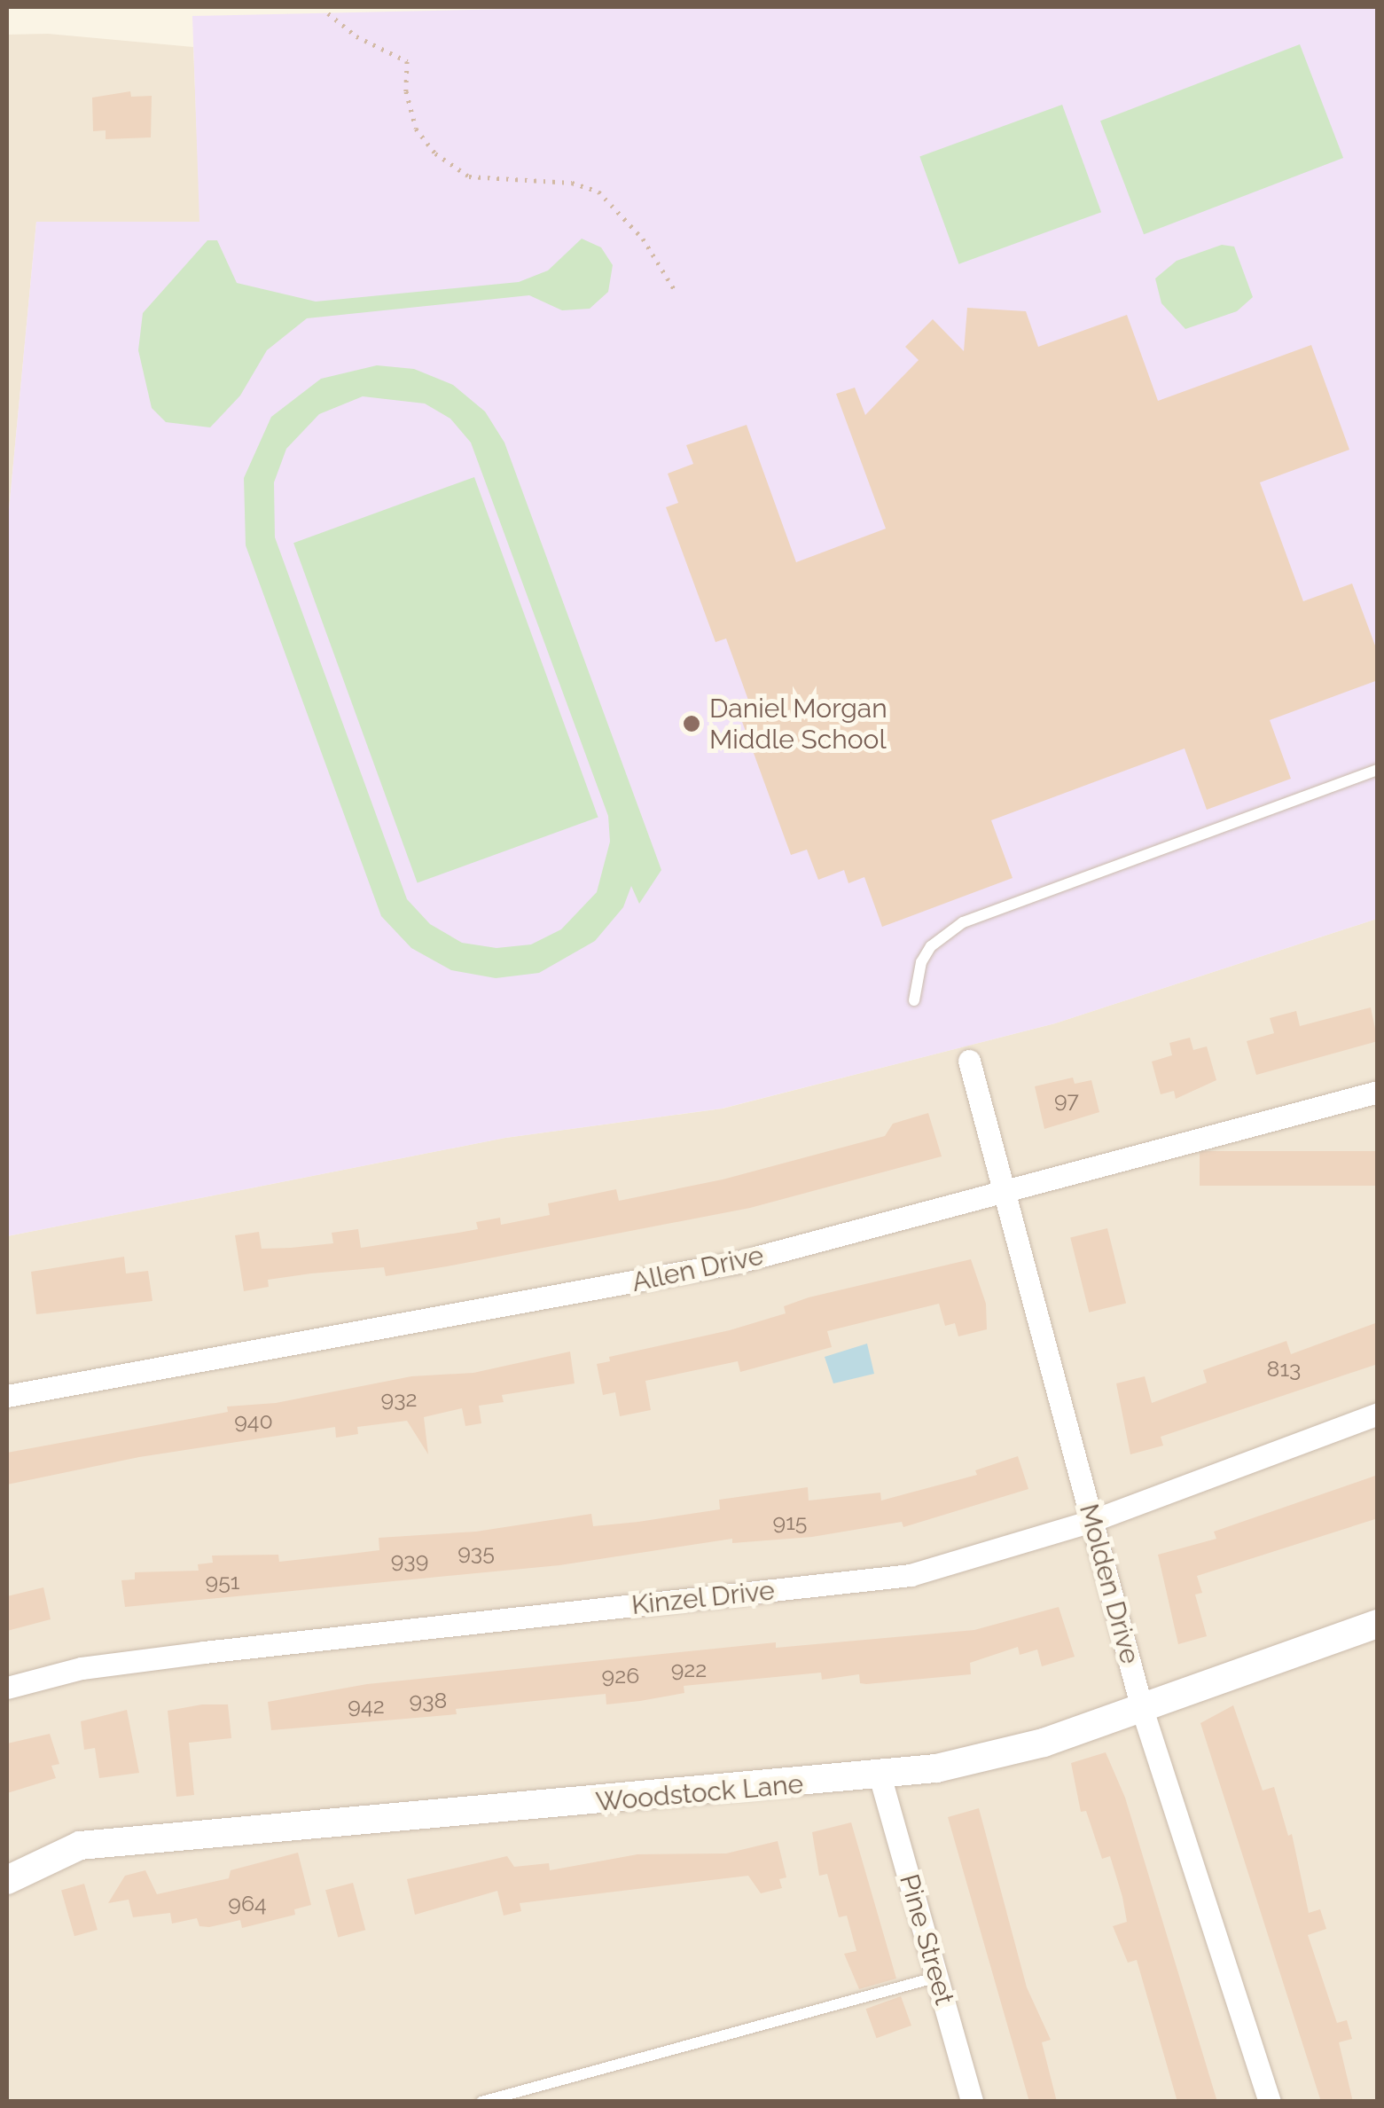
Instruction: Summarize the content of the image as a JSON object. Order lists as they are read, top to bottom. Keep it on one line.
{"streets":{"street":["Allen Drive","Molden Drive","Kinzel Drive","Woodstock Lane","Pine Street"]},"crossings":[["Allen Drive","Molden Drive"],["Molden Drive","Kinzel Drive"],["Molden Drive","Woodstock Lane"],["Woodstock Lane","Pine Street"]],"places":["Daniel Morgan Middle School"],"house_numbers":["97","813","932","940","915","935","939","951","922","926","938","942","964"]}
